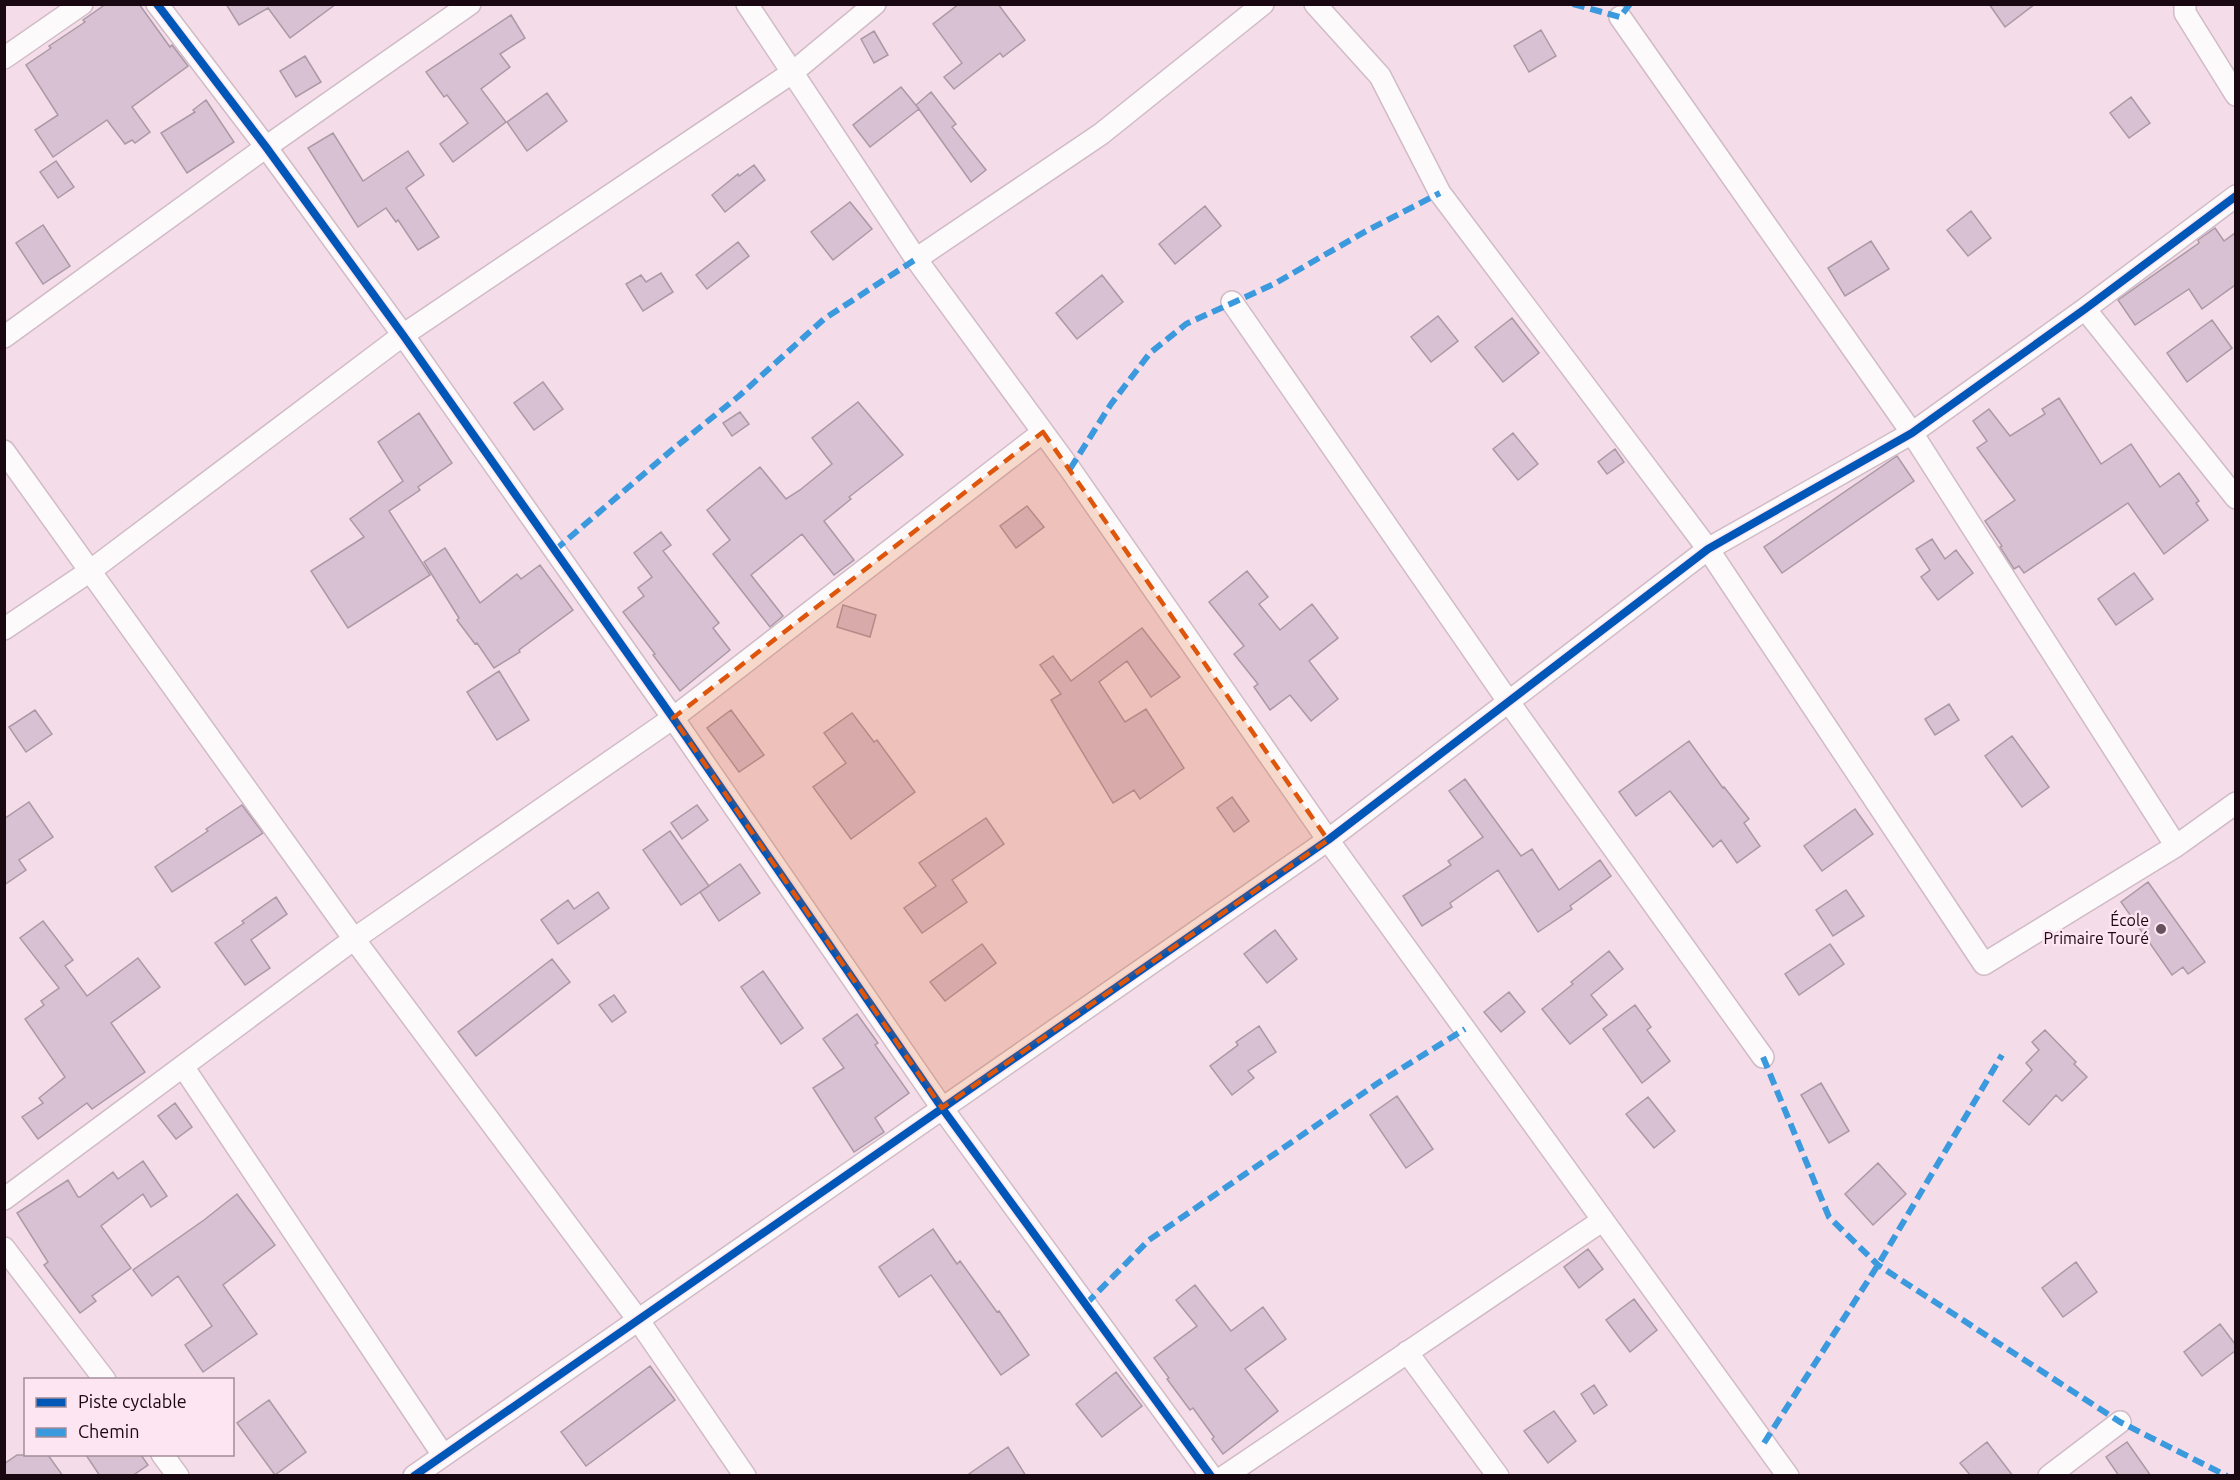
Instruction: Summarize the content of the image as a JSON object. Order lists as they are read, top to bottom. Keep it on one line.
{"places":["École Primaire Touré"],"legend":["Piste cyclable","Chemin"]}
